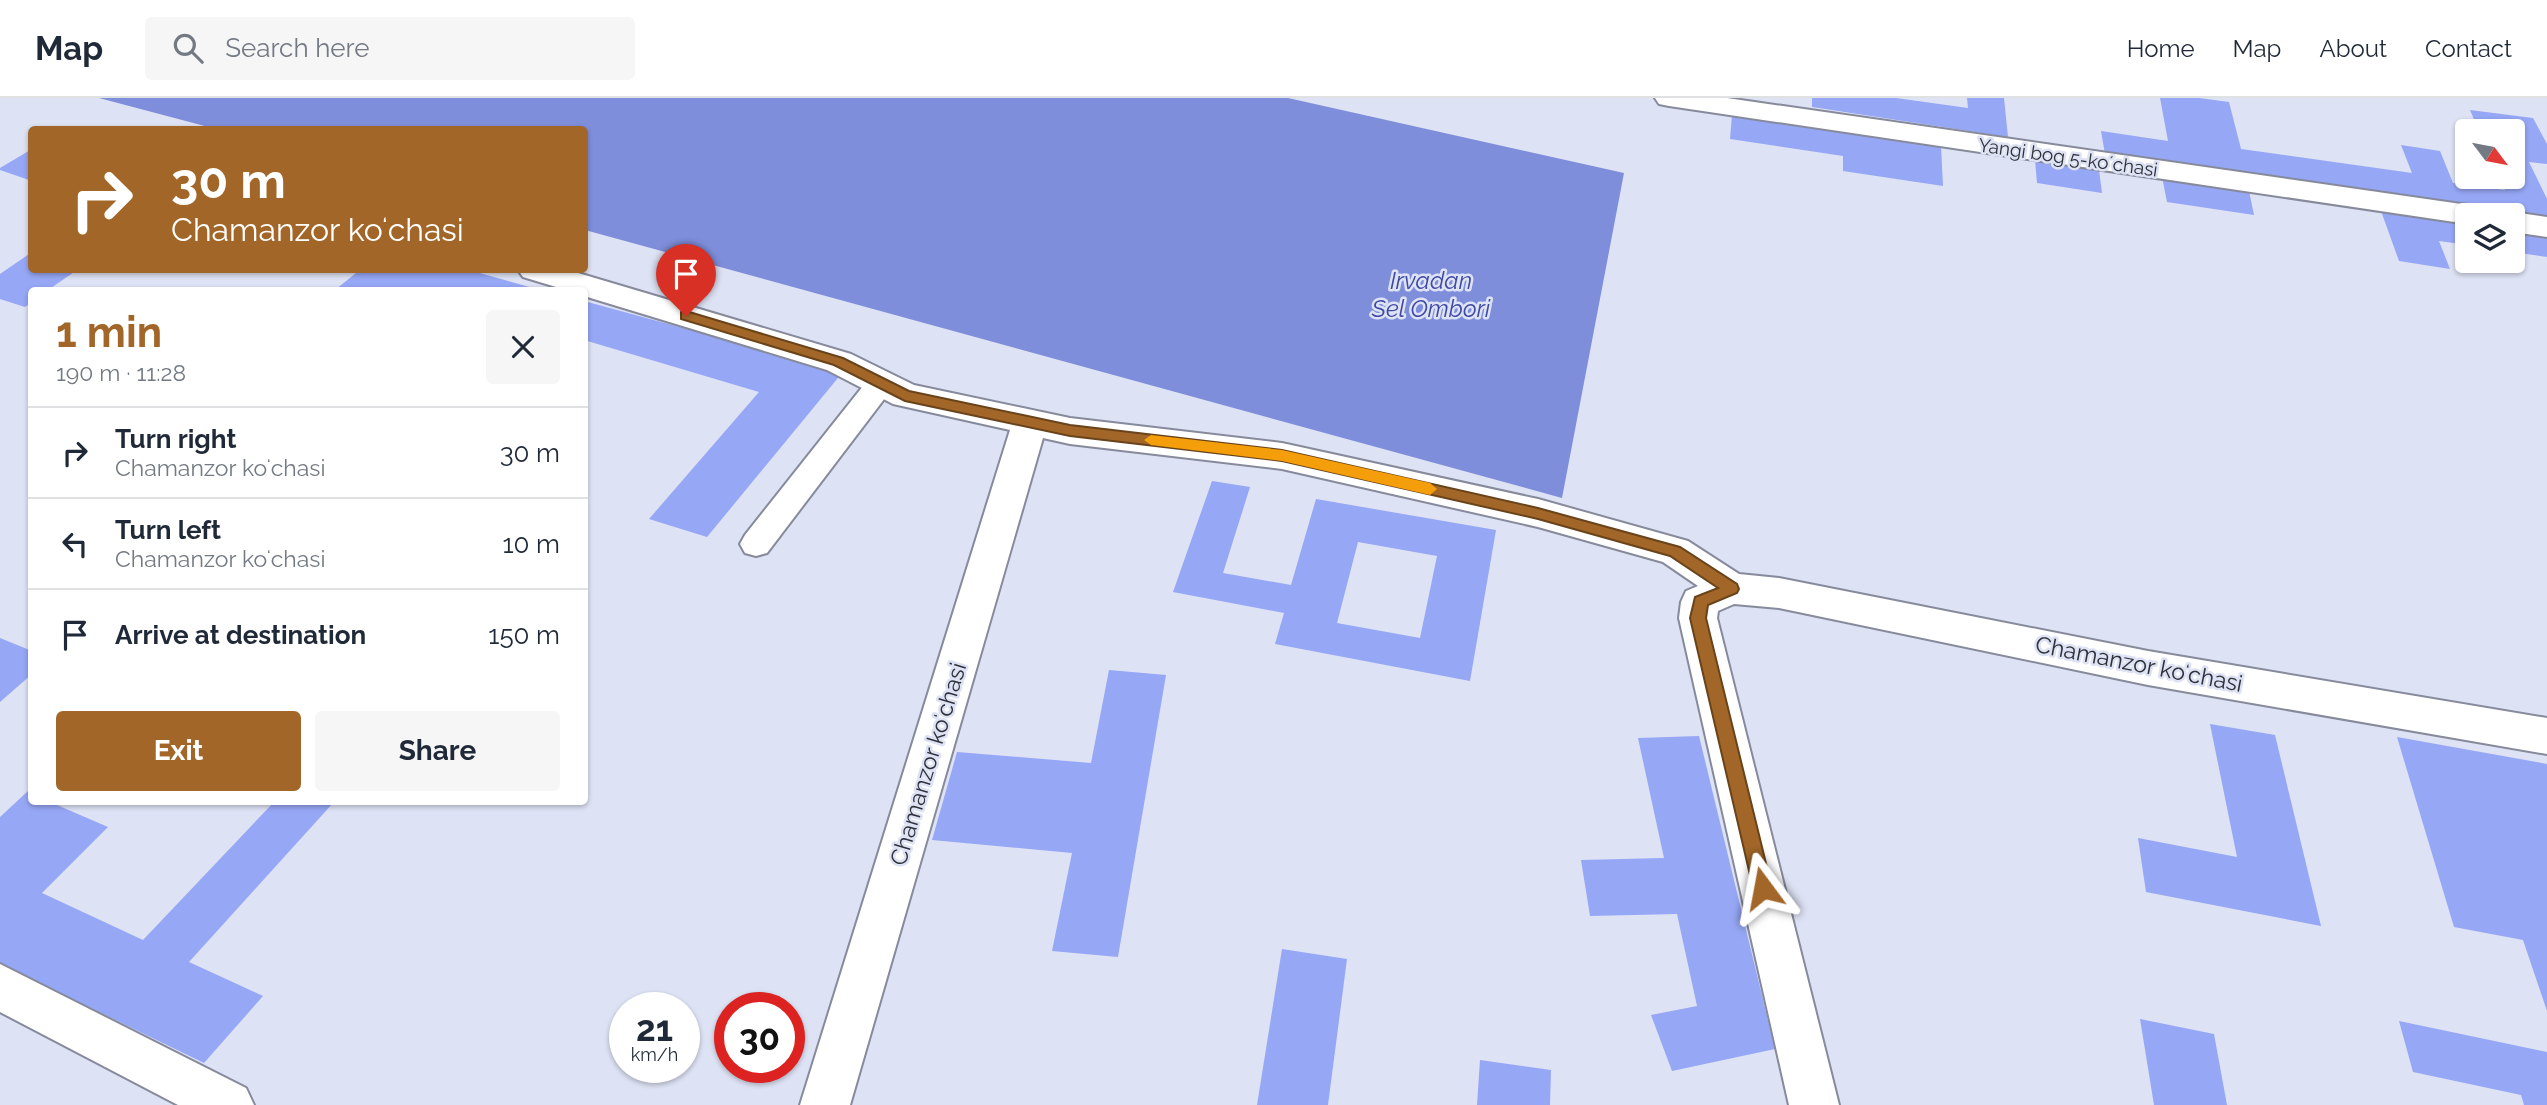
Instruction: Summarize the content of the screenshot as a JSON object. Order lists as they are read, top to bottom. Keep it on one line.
{"streets":{"street":["Yangi bog 5-koʼchasi","Chamanzor koʻchasi"]},"water":["Irvadan Sel Ombori"],"north":"bottom right","page":{"header":"Map","search":"Search here","nav":["Home","Map","About","Contact"],"turn":["30 m","Chamanzor koʻchasi"],"heading":["1 min","190 m · 11:28"],"list":[{"name":"Turn right","note":"Chamanzor koʻchasi","value":"30 m"},{"name":"Turn left","note":"Chamanzor koʻchasi","value":"10 m"},{"name":"Arrive at destination","value":"150 m"}],"buttons":["Exit","Share"],"speed":"21 km/h","limit":"30"}}
